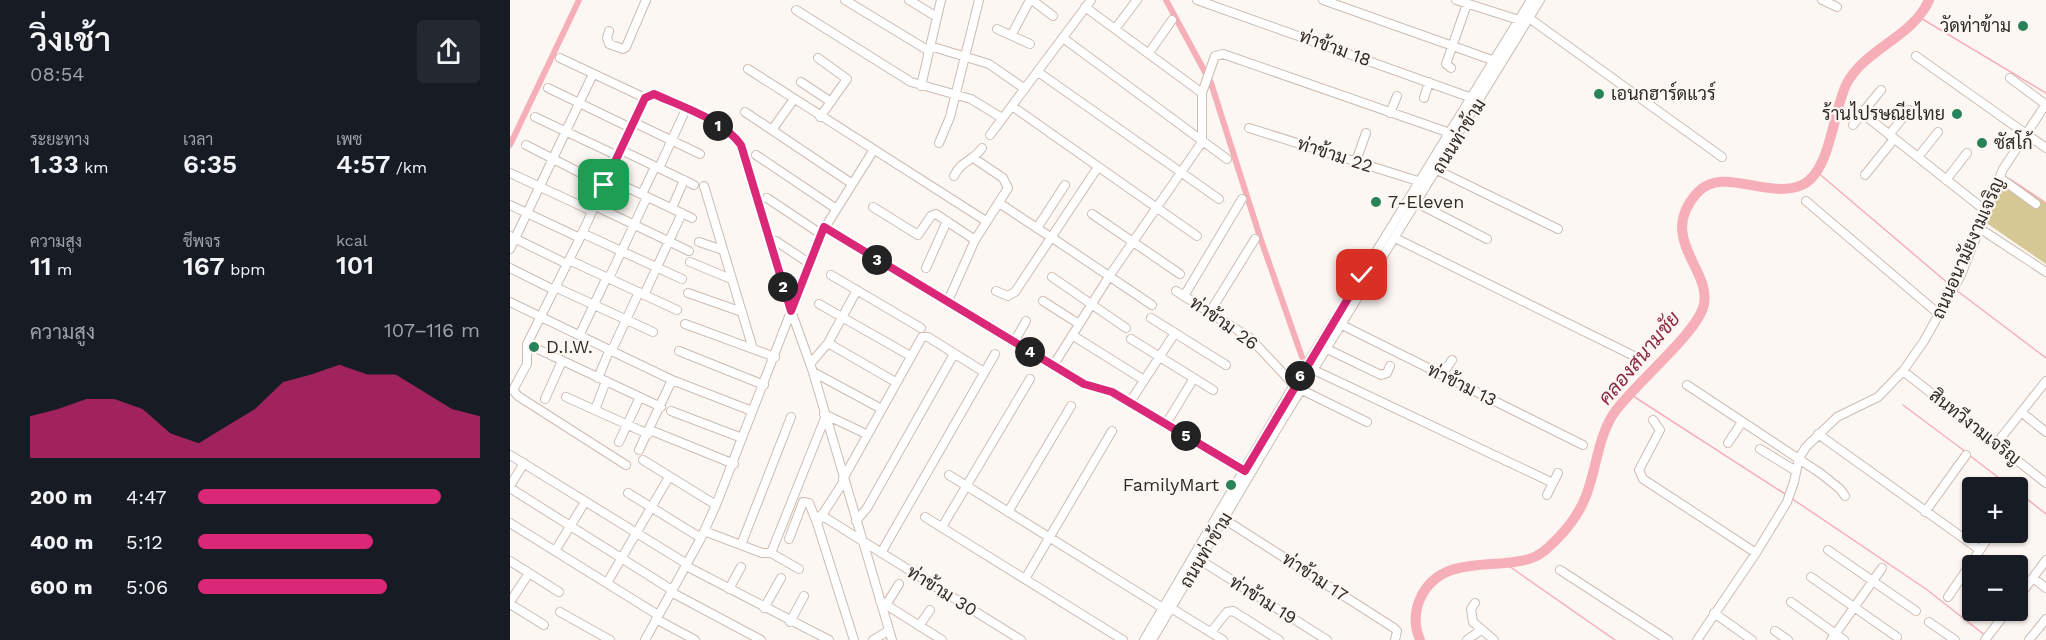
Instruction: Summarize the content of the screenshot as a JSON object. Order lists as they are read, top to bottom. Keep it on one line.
{"streets":{"street":["ท่าข้าม 18","ถนนท่าข้าม","ท่าข้าม 22","ถนนอนามัยงามเจริญ","ท่าข้าม 26","ท่าข้าม 13","สินทวีงามเจริญ","ท่าข้าม 17","ท่าข้าม 30","ท่าข้าม 19"]},"crossings":[["ท่าข้าม 18","ถนนท่าข้าม"],["ถนนท่าข้าม","ท่าข้าม 22"],["ถนนท่าข้าม","ท่าข้าม 26"],["ถนนท่าข้าม","ท่าข้าม 13"],["ถนนท่าข้าม","ท่าข้าม 17"],["ถนนท่าข้าม","ท่าข้าม 19"],["ถนนอนามัยงามเจริญ","สินทวีงามเจริญ"]],"water":["คลองสนามชัย"],"places":["วัดท่าข้าม","เอนกฮาร์ดแวร์","ร้านไปรษณียไทย","ซัสโก้","7-Eleven","D.I.W.","FamilyMart"],"page":{"heading":["วิ่งเช้า","08:54"],"stats":[["ระยะทาง","1.33 km"],["เวลา","6:35"],["เพซ","4:57 /km"],["ความสูง","11 m"],["ชีพจร","167 bpm"],["kcal","101"]],"pins":["1","3","2","4","6","5"],"chart":["ความสูง","107–116 m"],"list":[{"name":"200 m","note":"4:47"},{"name":"400 m","note":"5:12"},{"name":"600 m","note":"5:06"}],"map_buttons":["+","−"]}}
